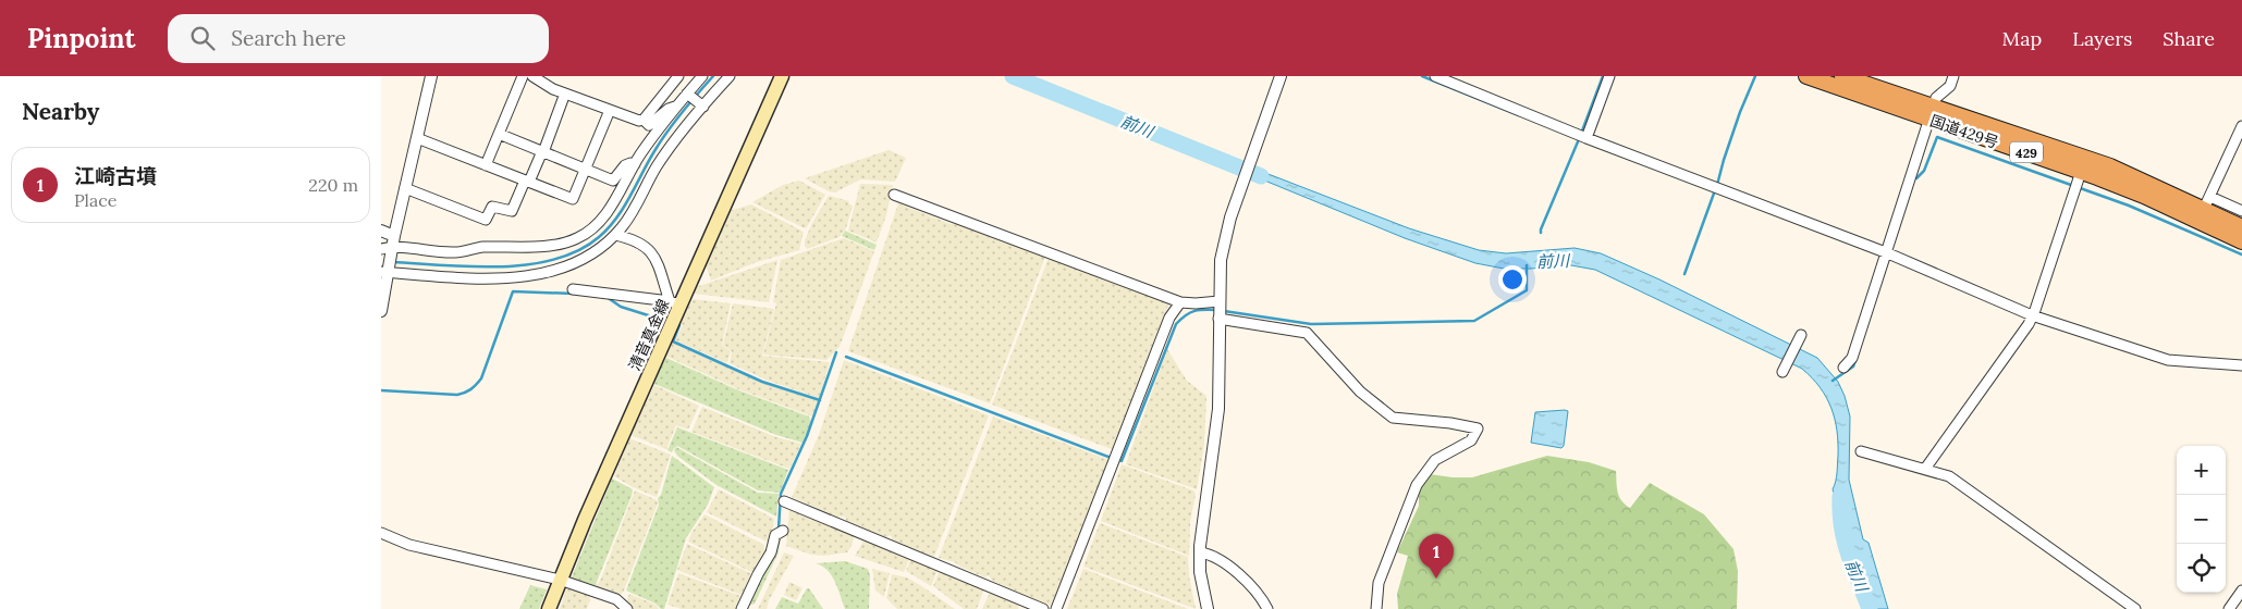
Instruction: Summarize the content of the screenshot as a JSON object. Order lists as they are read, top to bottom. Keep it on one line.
{"streets":{"highway":["国道429号","429"],"main road":["清音真金線"]},"water":["前川"],"page":{"header":"Pinpoint","search":"Search here","nav":["Map","Layers","Share"],"heading":"Nearby","list":[{"mark":"1","name":"江崎古墳","note":"Place","value":"220 m"}],"map_buttons":["+","−"],"pins":"1"}}
